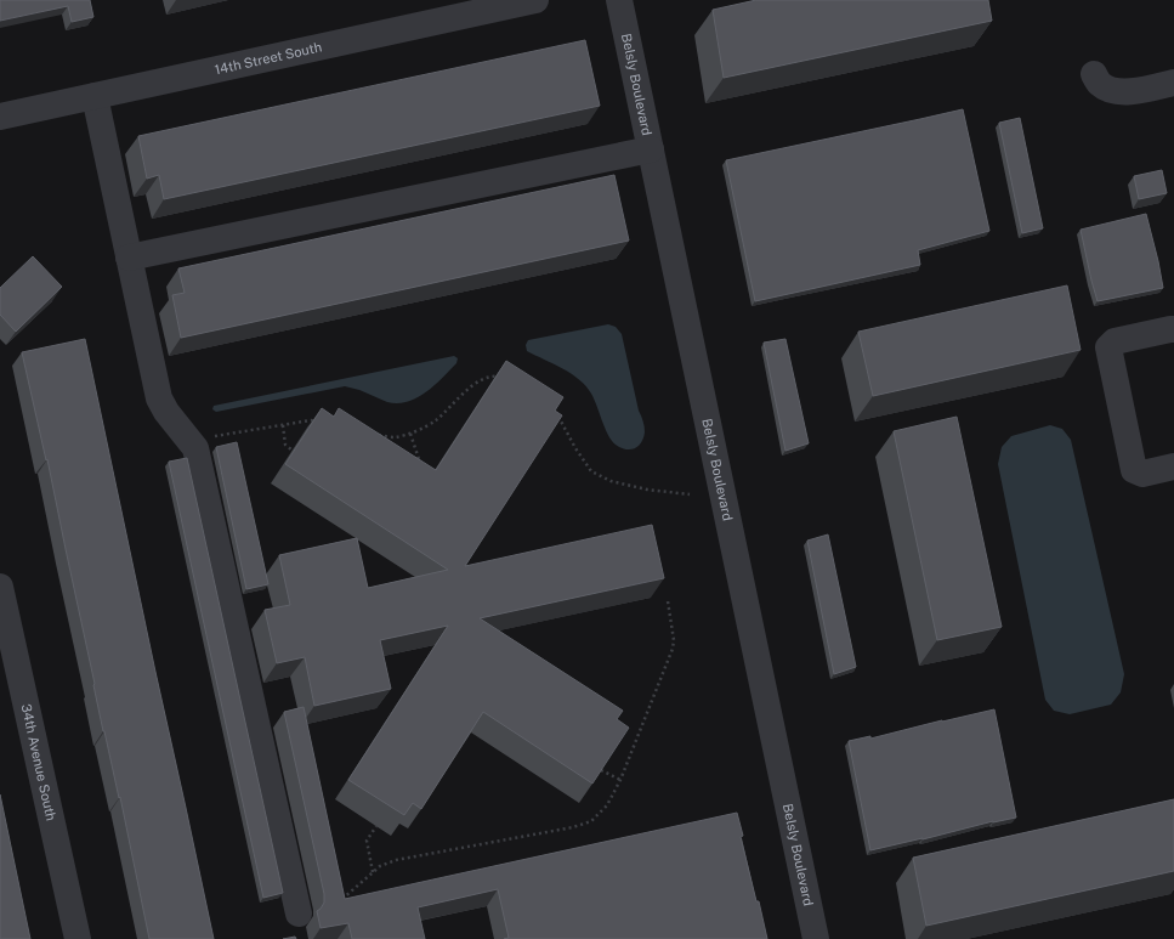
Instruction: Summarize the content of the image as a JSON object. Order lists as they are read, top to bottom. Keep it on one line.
{"streets":{"street":["14th Street South","Belsly Boulevard","34th Avenue South"]}}
